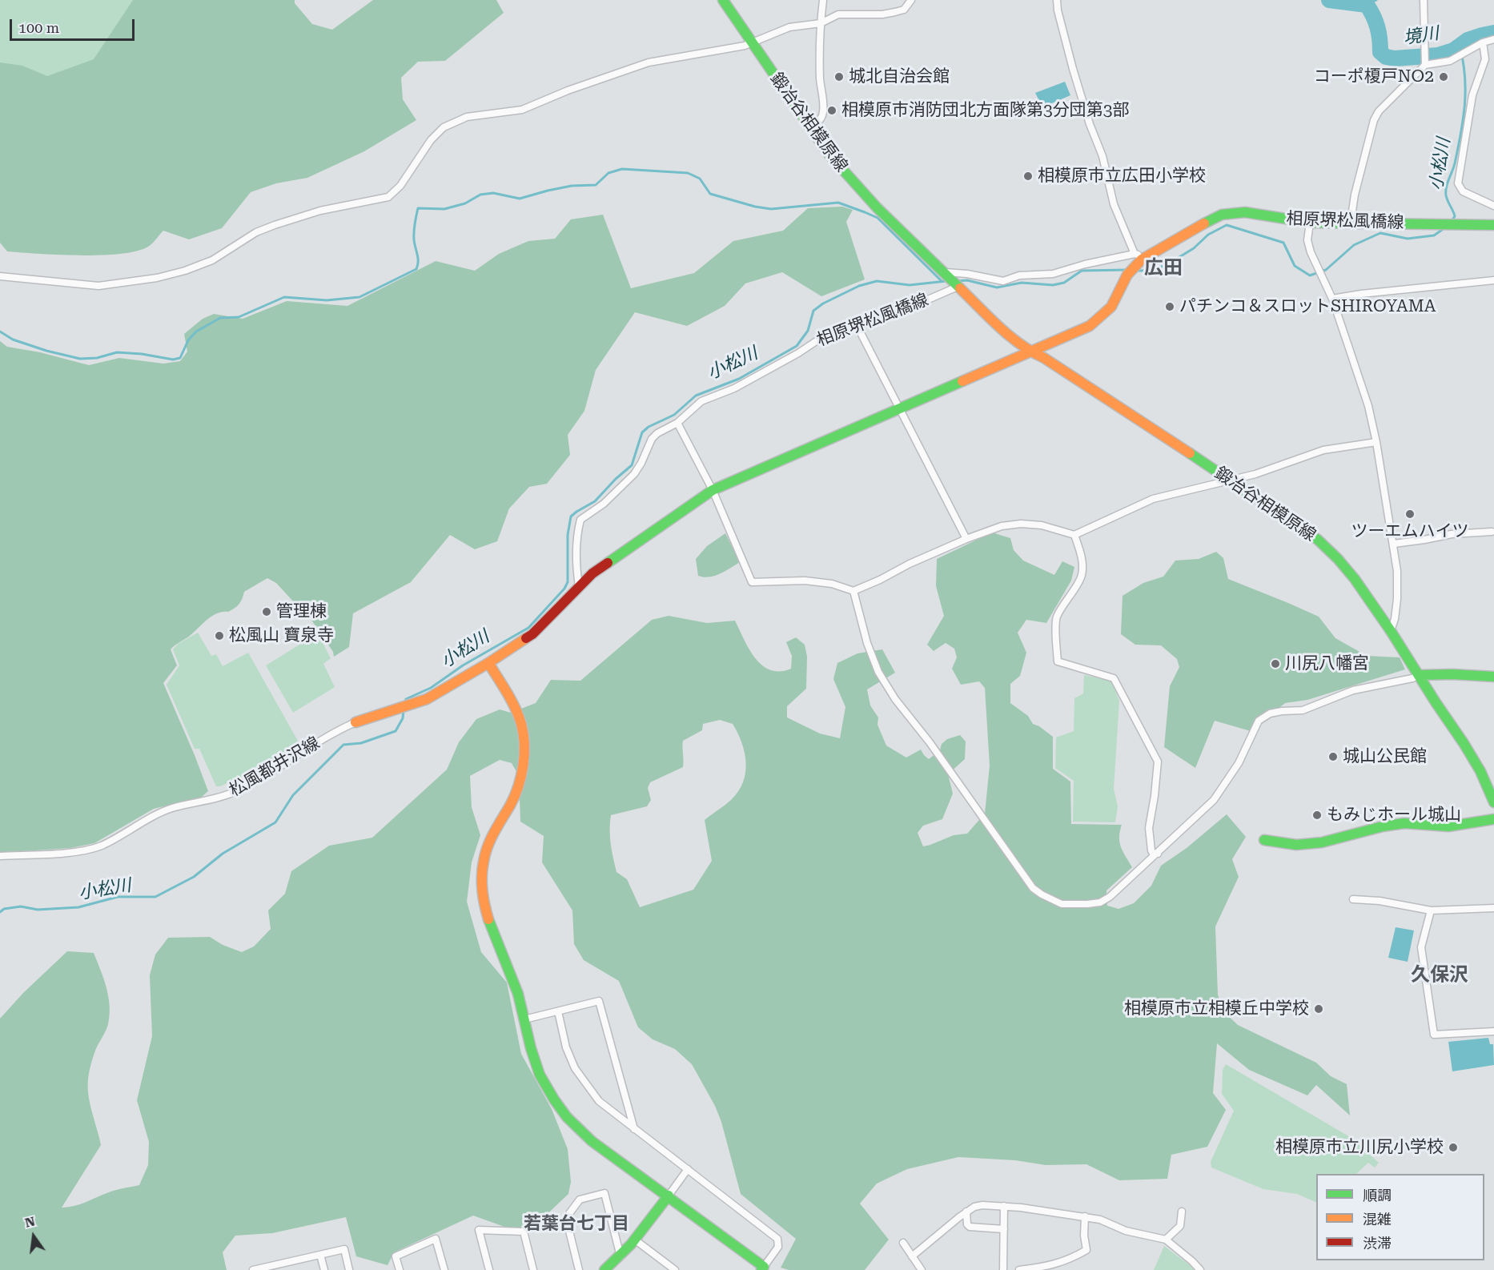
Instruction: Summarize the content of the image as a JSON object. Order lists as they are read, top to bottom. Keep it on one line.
{"streets":{"street":["鍛冶谷相模原線","相原堺松風橋線","松風都井沢線"]},"crossings":[["鍛冶谷相模原線","相原堺松風橋線"]],"districts":["広田","久保沢","若葉台七丁目"],"water":["境川","小松川"],"places":["城北自治会館","コーポ榎戸NO2","相模原市消防団北方面隊第3分団第3部","相模原市立広田小学校","パチンコ＆スロットSHIROYAMA","ツーエムハイツ","管理棟","松風山 寶泉寺","川尻八幡宮","城山公民館","もみじホール城山","相模原市立相模丘中学校","相模原市立川尻小学校"],"legend":["順調","混雑","渋滞"],"scale_bar":"100 m","north":"top"}
